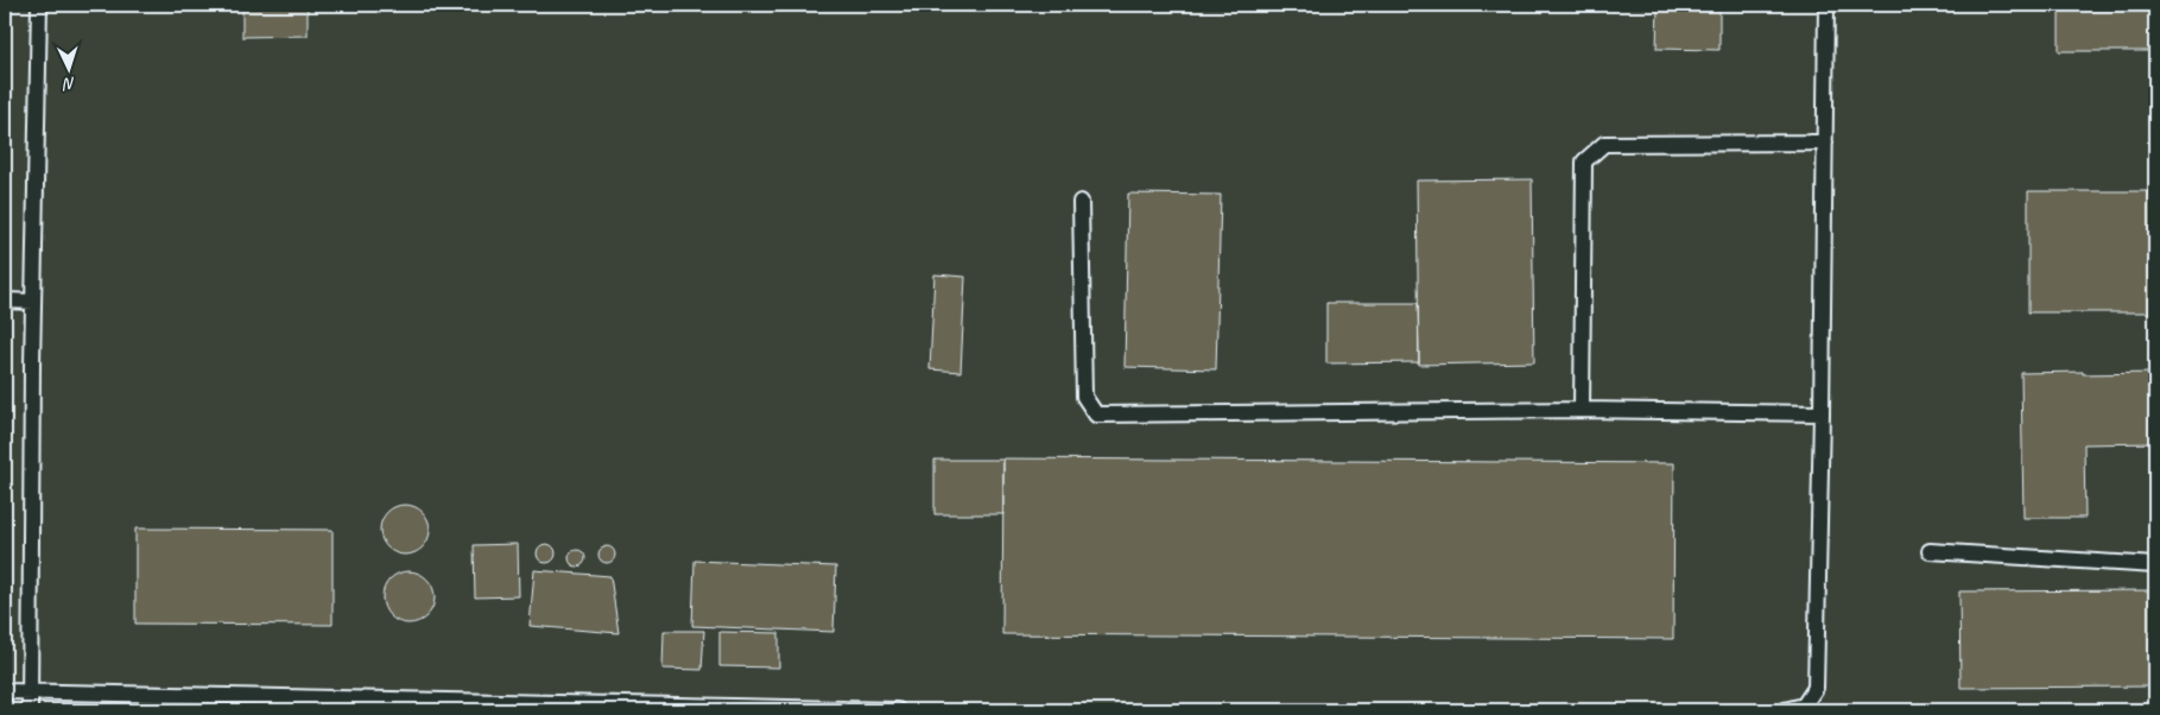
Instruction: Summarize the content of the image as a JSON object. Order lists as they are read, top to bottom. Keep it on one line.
{"north":"bottom"}
